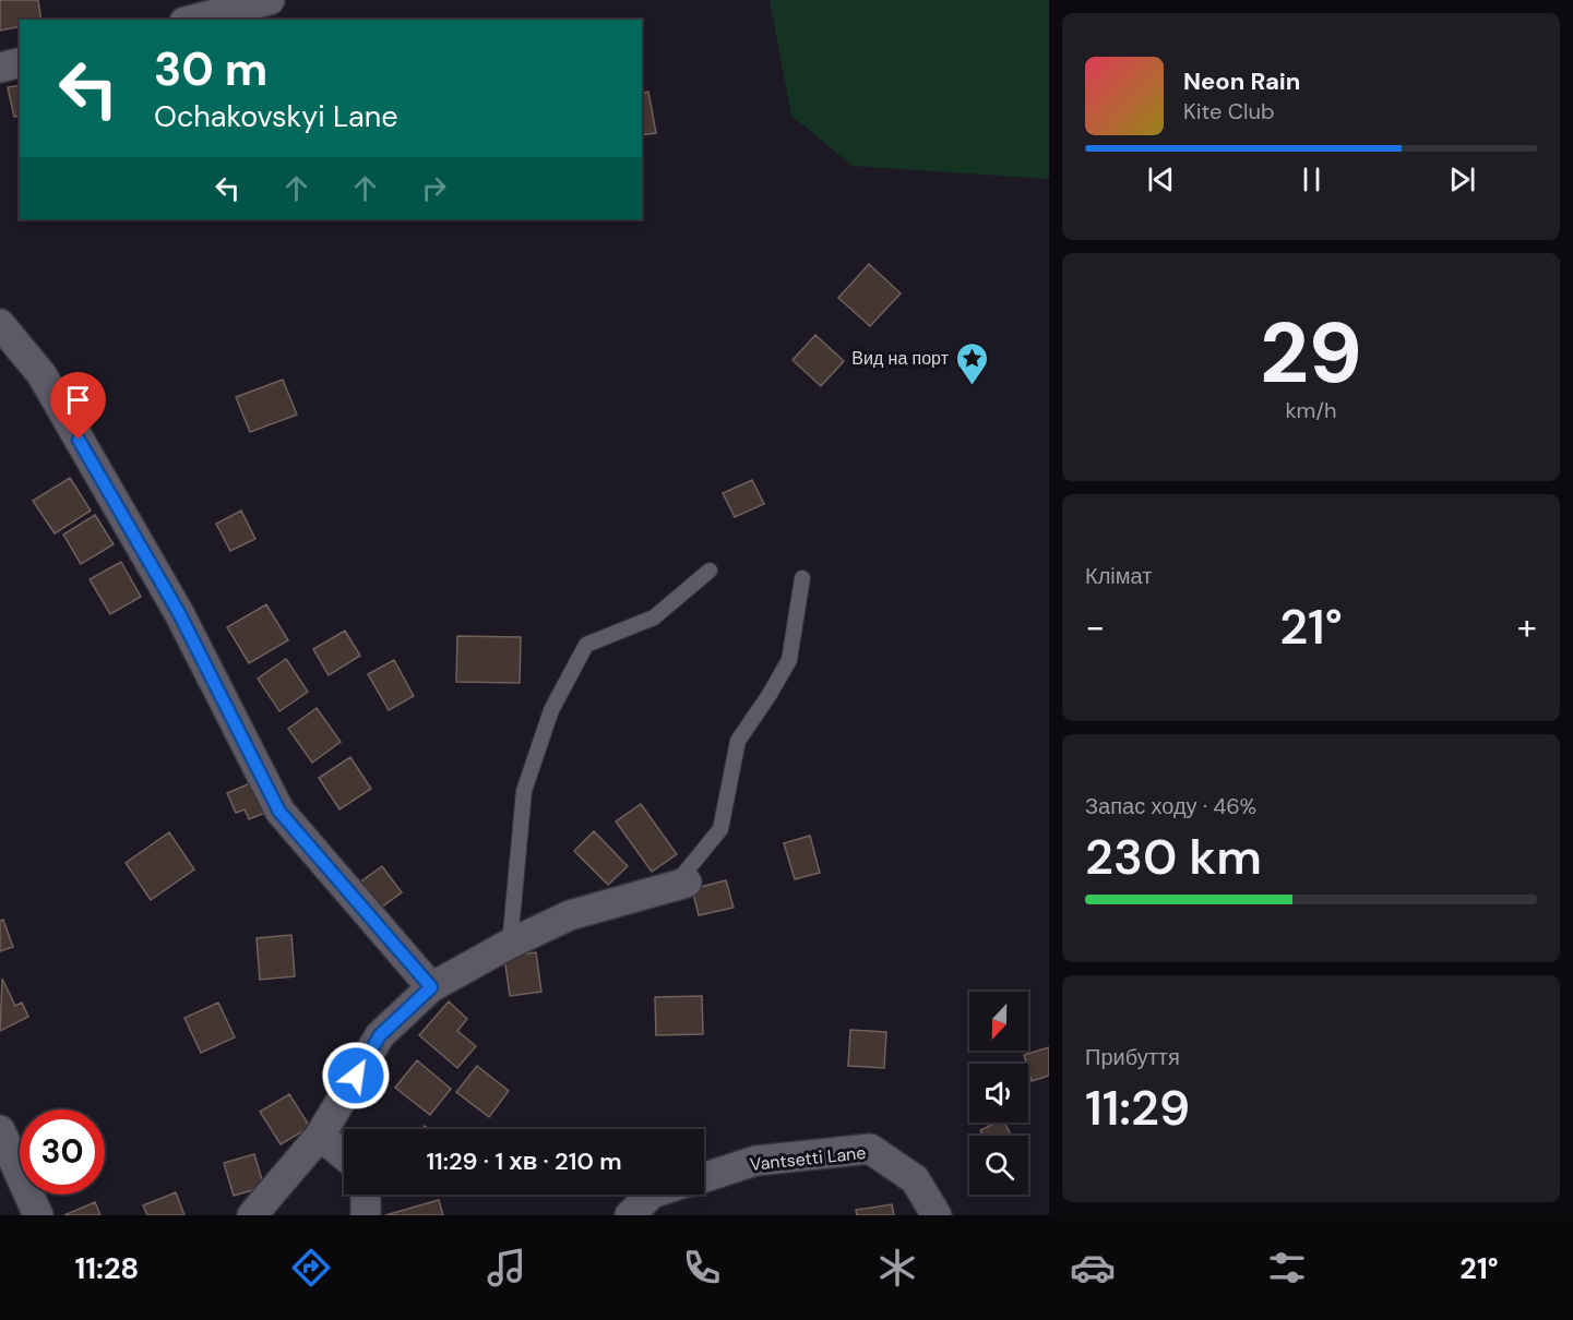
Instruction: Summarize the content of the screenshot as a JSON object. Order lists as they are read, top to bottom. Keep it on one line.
{"streets":{"street":["Vantsetti Lane"]},"places":{"place":["Вид на порт"]},"north":"bottom","page":{"turn":["30 m","Ochakovskyi Lane"],"song":["Neon Rain","Kite Club"],"tile":[["29","km/h"],"Клімат",["Запас ходу · 46%","230 km"],["Прибуття","11:29"]],"heat":["−","21°","+"],"limit":"30","trip":"11:29 · 1 хв · 210 m","tabs":["11:28","21°"]}}
